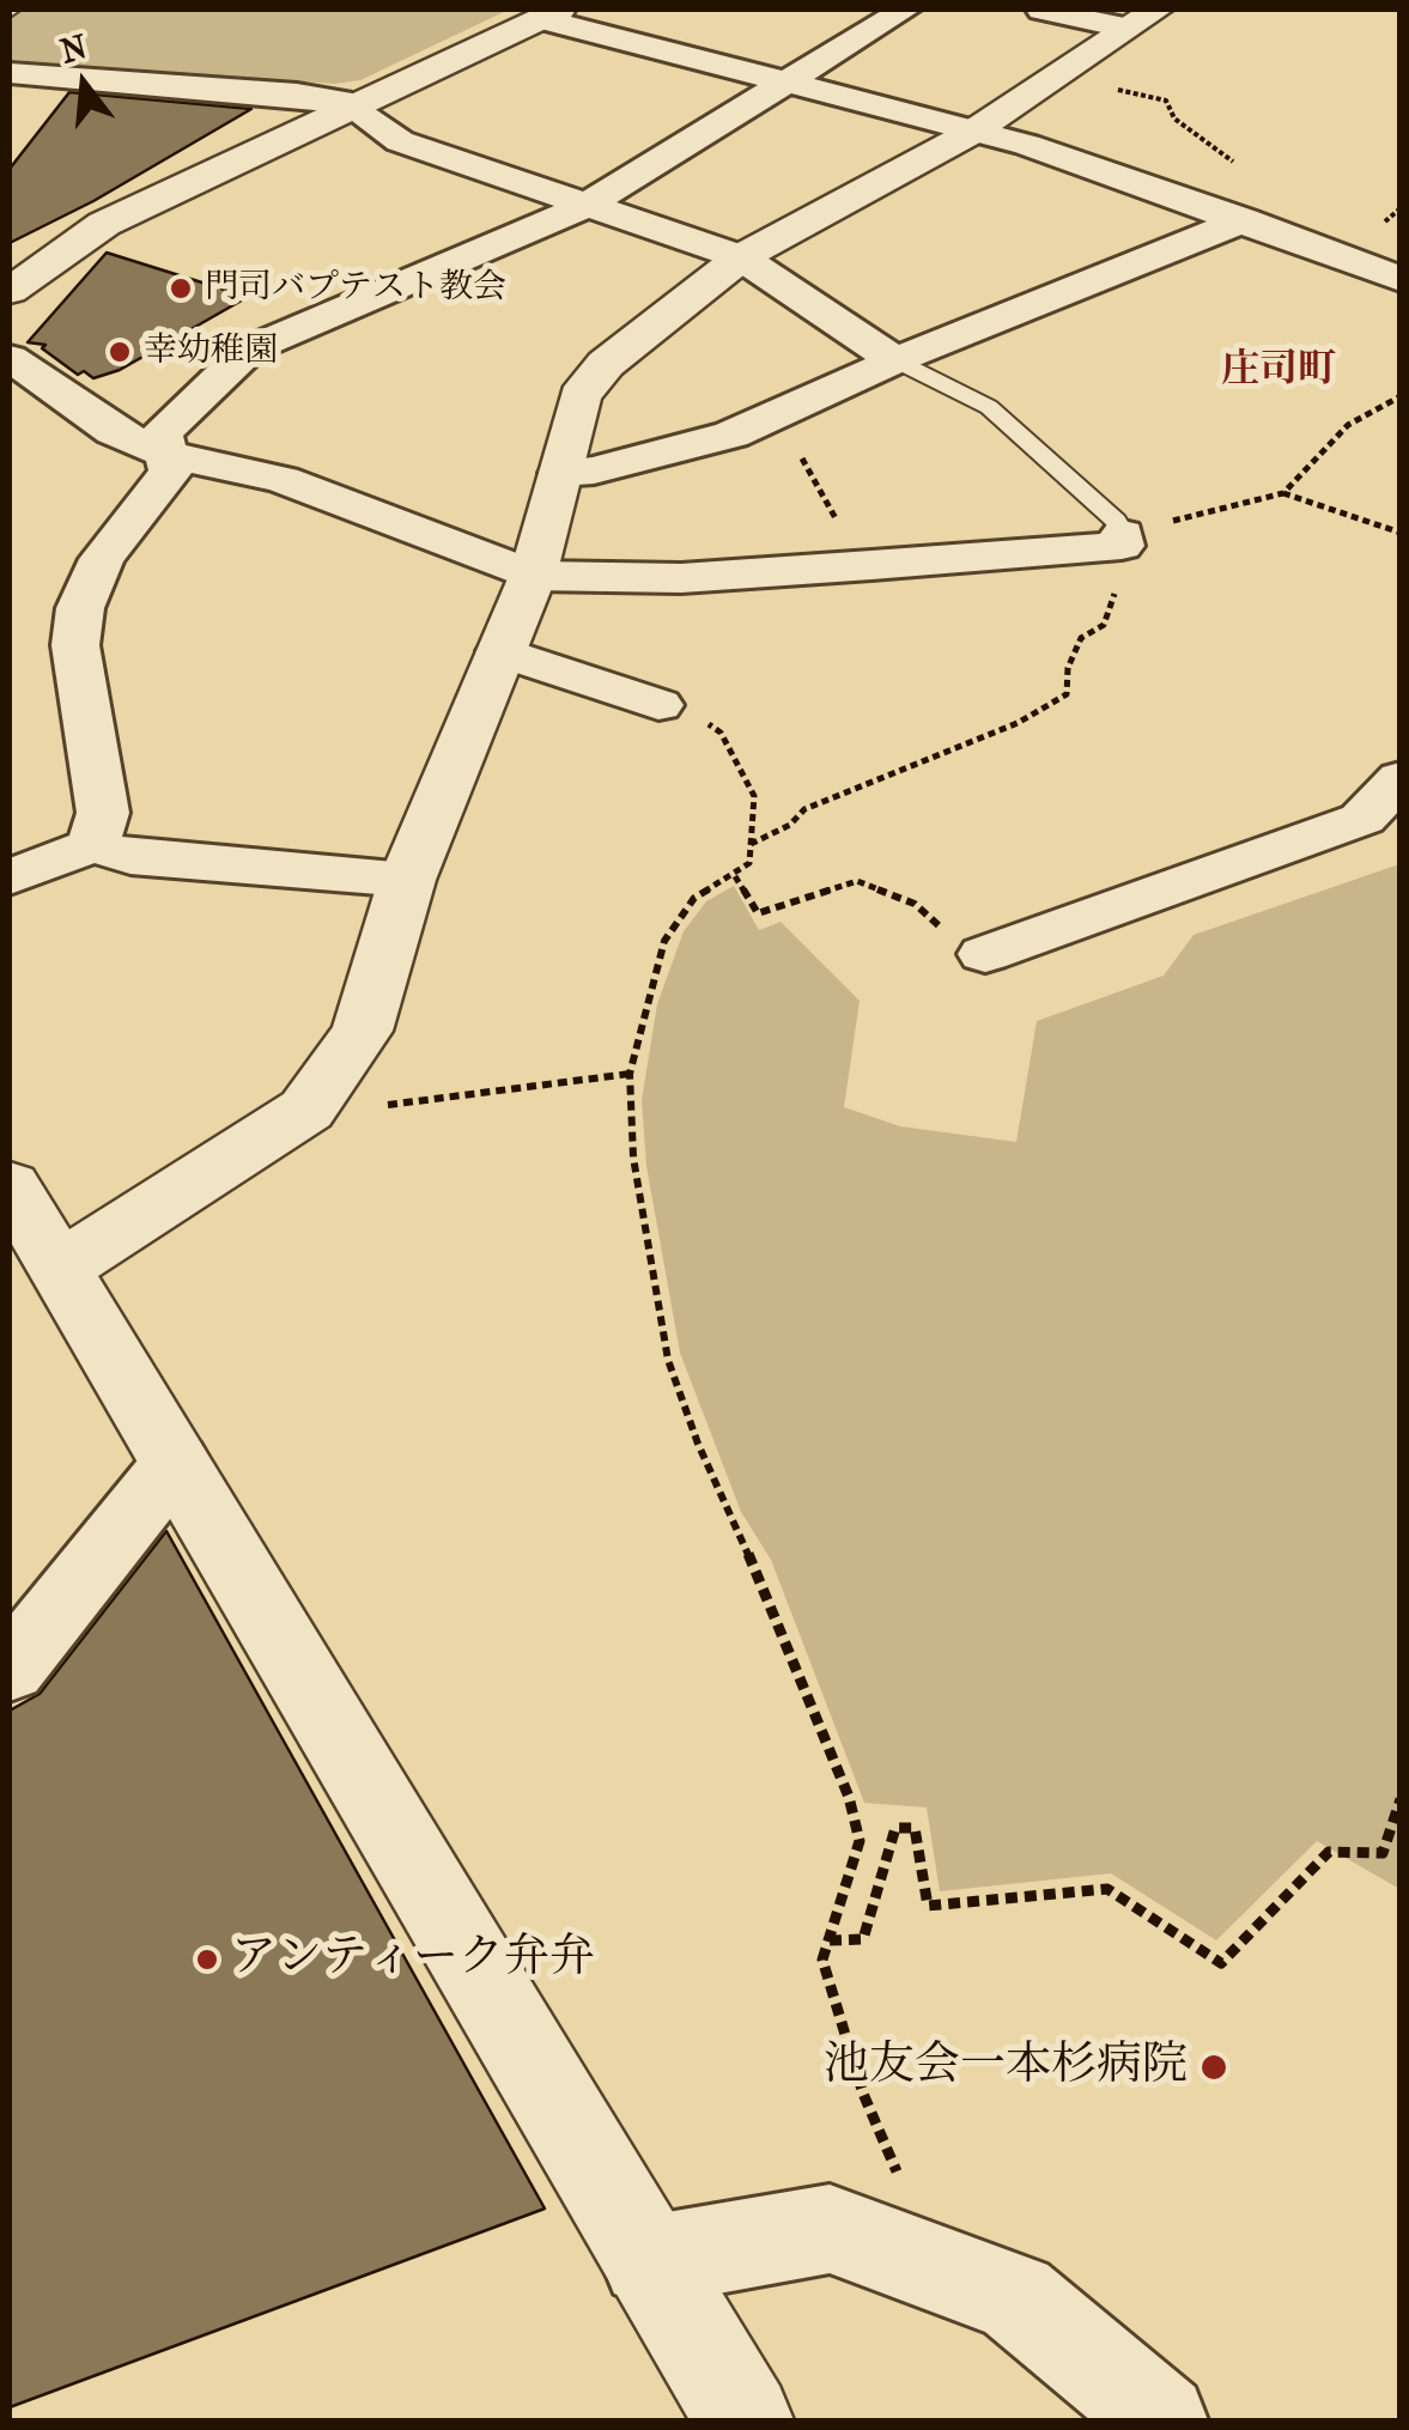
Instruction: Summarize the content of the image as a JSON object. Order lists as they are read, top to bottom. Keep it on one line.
{"districts":["庄司町"],"places":["門司バプテスト教会","幸幼稚園","アンティーク弁弁","池友会一本杉病院"],"north":"top"}
